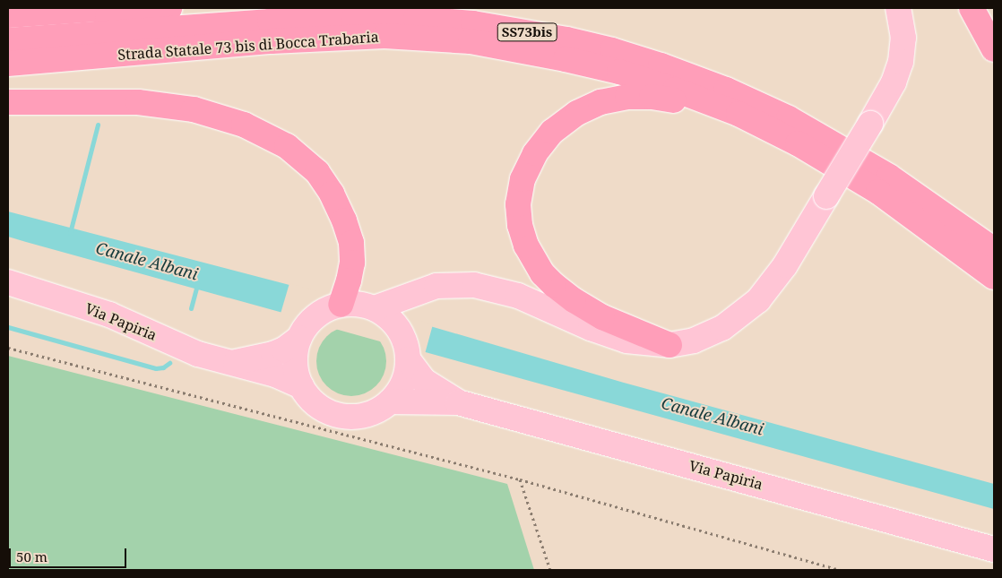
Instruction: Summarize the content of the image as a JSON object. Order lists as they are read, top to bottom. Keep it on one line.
{"streets":{"highway":["SS73bis","Strada Statale 73 bis di Bocca Trabaria"],"main road":["Via Papiria"]},"water":["Canale Albani"],"scale_bar":"50 m"}
